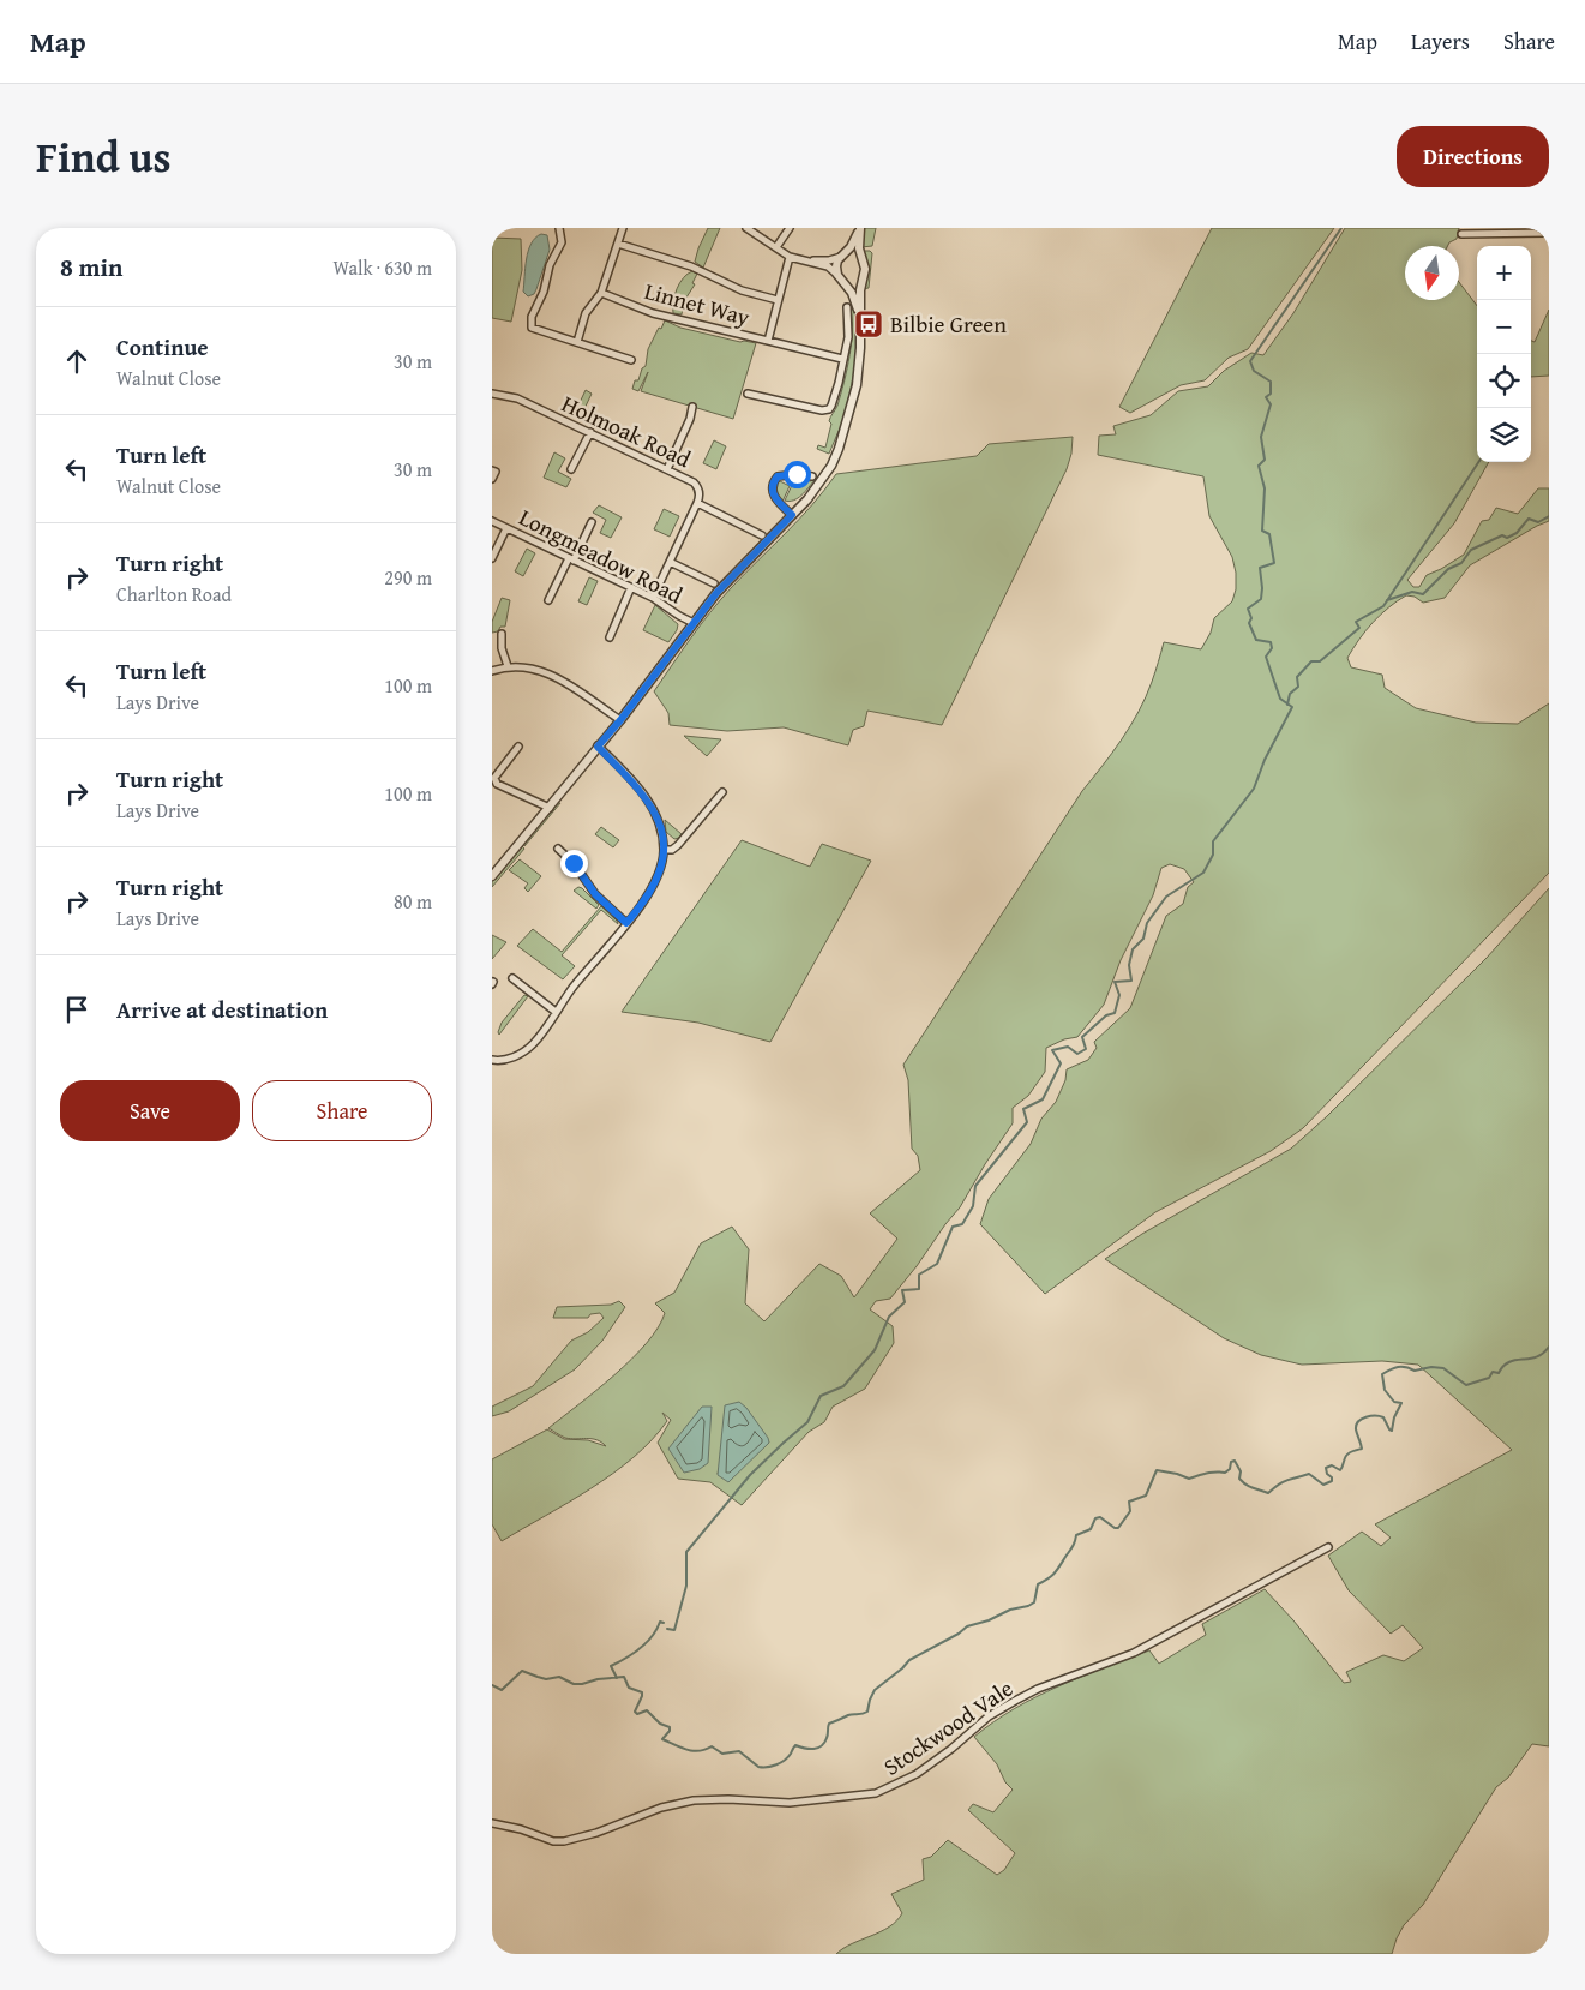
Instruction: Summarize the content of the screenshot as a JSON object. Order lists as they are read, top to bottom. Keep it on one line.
{"streets":{"street":["Linnet Way","Holmoak Road","Longmeadow Road","Stockwood Vale"]},"places":{"bus stop":["Bilbie Green"]},"north":"bottom","page":{"header":"Map","nav":["Map","Layers","Share"],"title":"Find us","buttons":["Directions",["Save","Share"]],"heading":["8 min","Walk · 630 m"],"map_buttons":["+","−"],"list":[["Continue","Walnut Close","30 m"],["Turn left","Walnut Close","30 m"],["Turn right","Charlton Road","290 m"],["Turn left","Lays Drive","100 m"],["Turn right","Lays Drive","100 m"],["Turn right","Lays Drive","80 m"],"Arrive at destination"]}}
